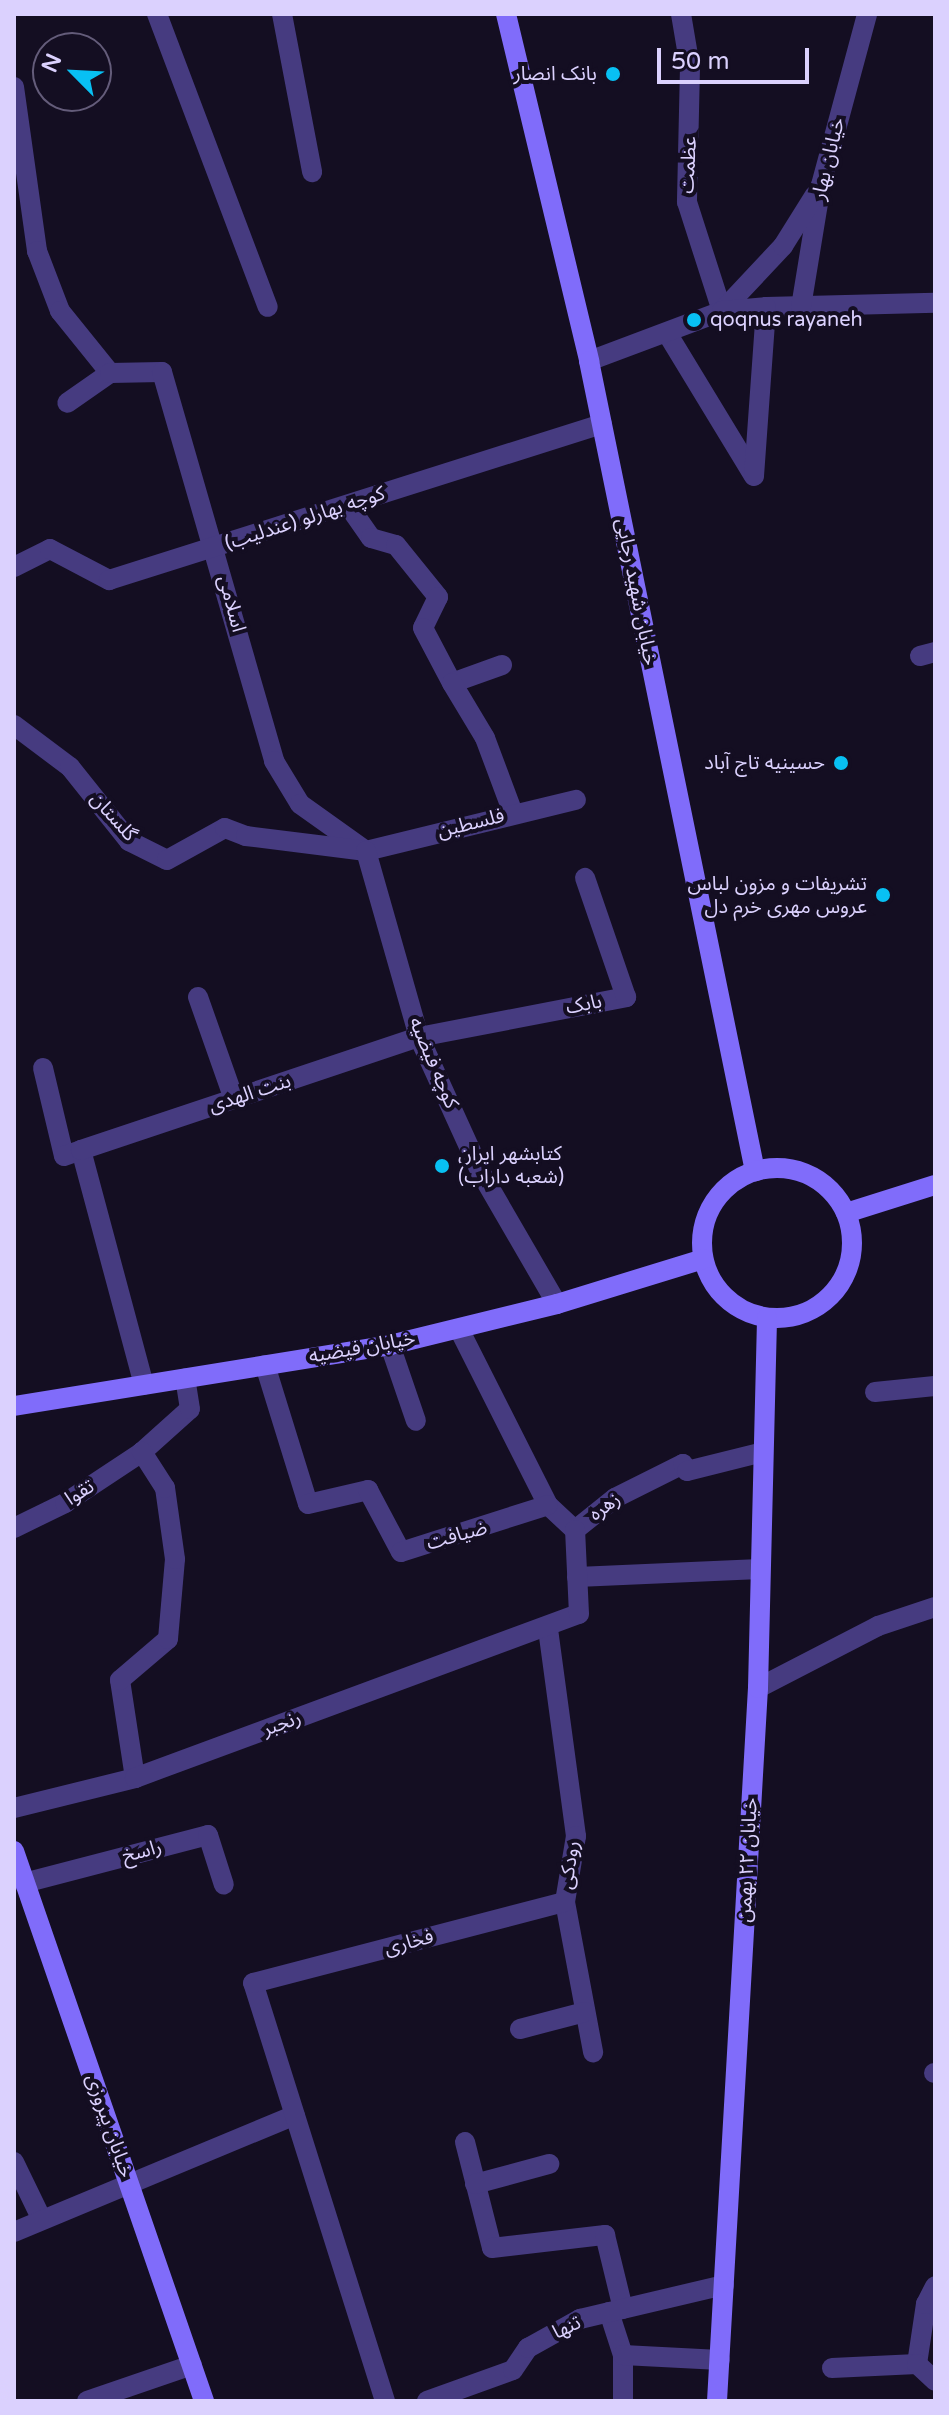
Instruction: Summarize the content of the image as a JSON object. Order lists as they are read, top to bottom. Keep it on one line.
{"streets":{"main road":["خیابان شهید رجایی","خیابان فیضیه","خیابان ۲۲ بهمن","خیابان پیروزی"],"street":["خیابان بهار","عظمت","کوچه بهارلو (عندلیب)","اسلامی","گلستان","فلسطین","بابک","کوچه فیضیه","بنت الهدی","تقوا","زهره","ضیافت","رنجبر","راسخ","رودکی","فخاری","تنها"]},"crossings":[["کوچه بهارلو (عندلیب)","خیابان شهید رجایی"],["کوچه بهارلو (عندلیب)","اسلامی"],["خیابان شهید رجایی","خیابان فیضیه"],["خیابان شهید رجایی","خیابان ۲۲ بهمن"],["اسلامی","گلستان"],["اسلامی","فلسطین"],["اسلامی","کوچه فیضیه"],["گلستان","فلسطین"],["گلستان","کوچه فیضیه"],["فلسطین","کوچه فیضیه"],["بابک","کوچه فیضیه"],["بابک","بنت الهدی"],["کوچه فیضیه","بنت الهدی"],["کوچه فیضیه","خیابان فیضیه"],["خیابان فیضیه","تقوا"],["خیابان فیضیه","زهره"],["خیابان فیضیه","ضیافت"],["خیابان فیضیه","خیابان ۲۲ بهمن"],["زهره","ضیافت"],["زهره","خیابان ۲۲ بهمن"],["رنجبر","رودکی"],["راسخ","خیابان پیروزی"],["خیابان ۲۲ بهمن","تنها"],["رودکی","فخاری"]],"places":["بانک انصار","qoqnus rayaneh","حسینیه تاج آباد","تشریفات و مزون لباس عروس مهری خرم دل","کتابشهر ایران (شعبه داراب)"],"scale_bar":"50 m","north":"top left"}
